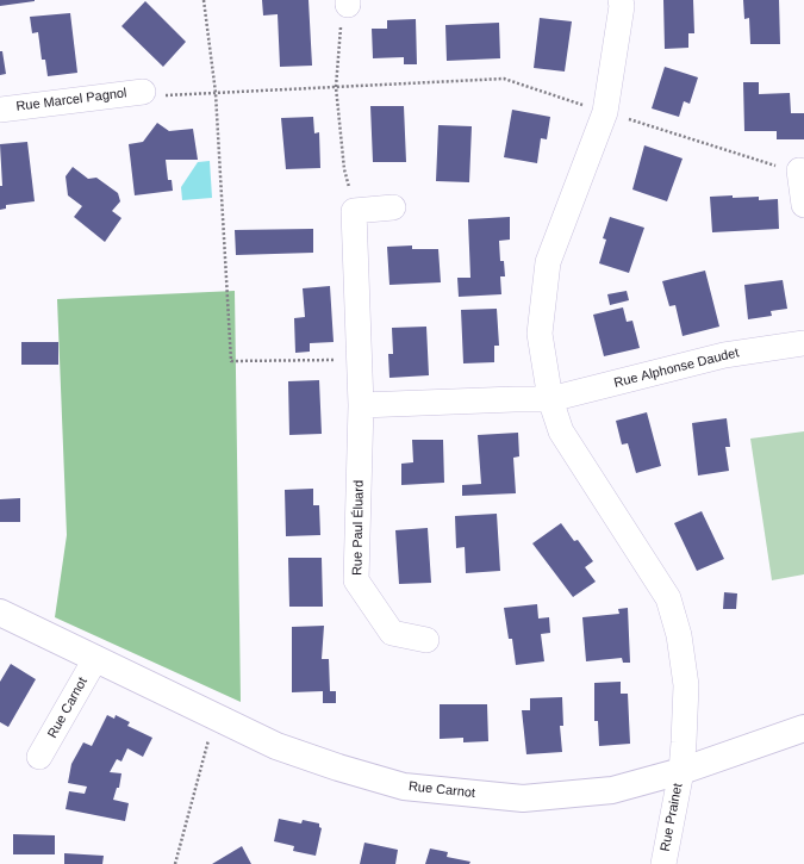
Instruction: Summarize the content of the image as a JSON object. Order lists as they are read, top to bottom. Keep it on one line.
{"streets":{"street":["Rue Marcel Pagnol","Rue Alphonse Daudet","Rue Paul Éluard","Rue Carnot","Rue Prainet"]},"crossings":[["Rue Alphonse Daudet","Rue Prainet"],["Rue Carnot","Rue Prainet"]]}
